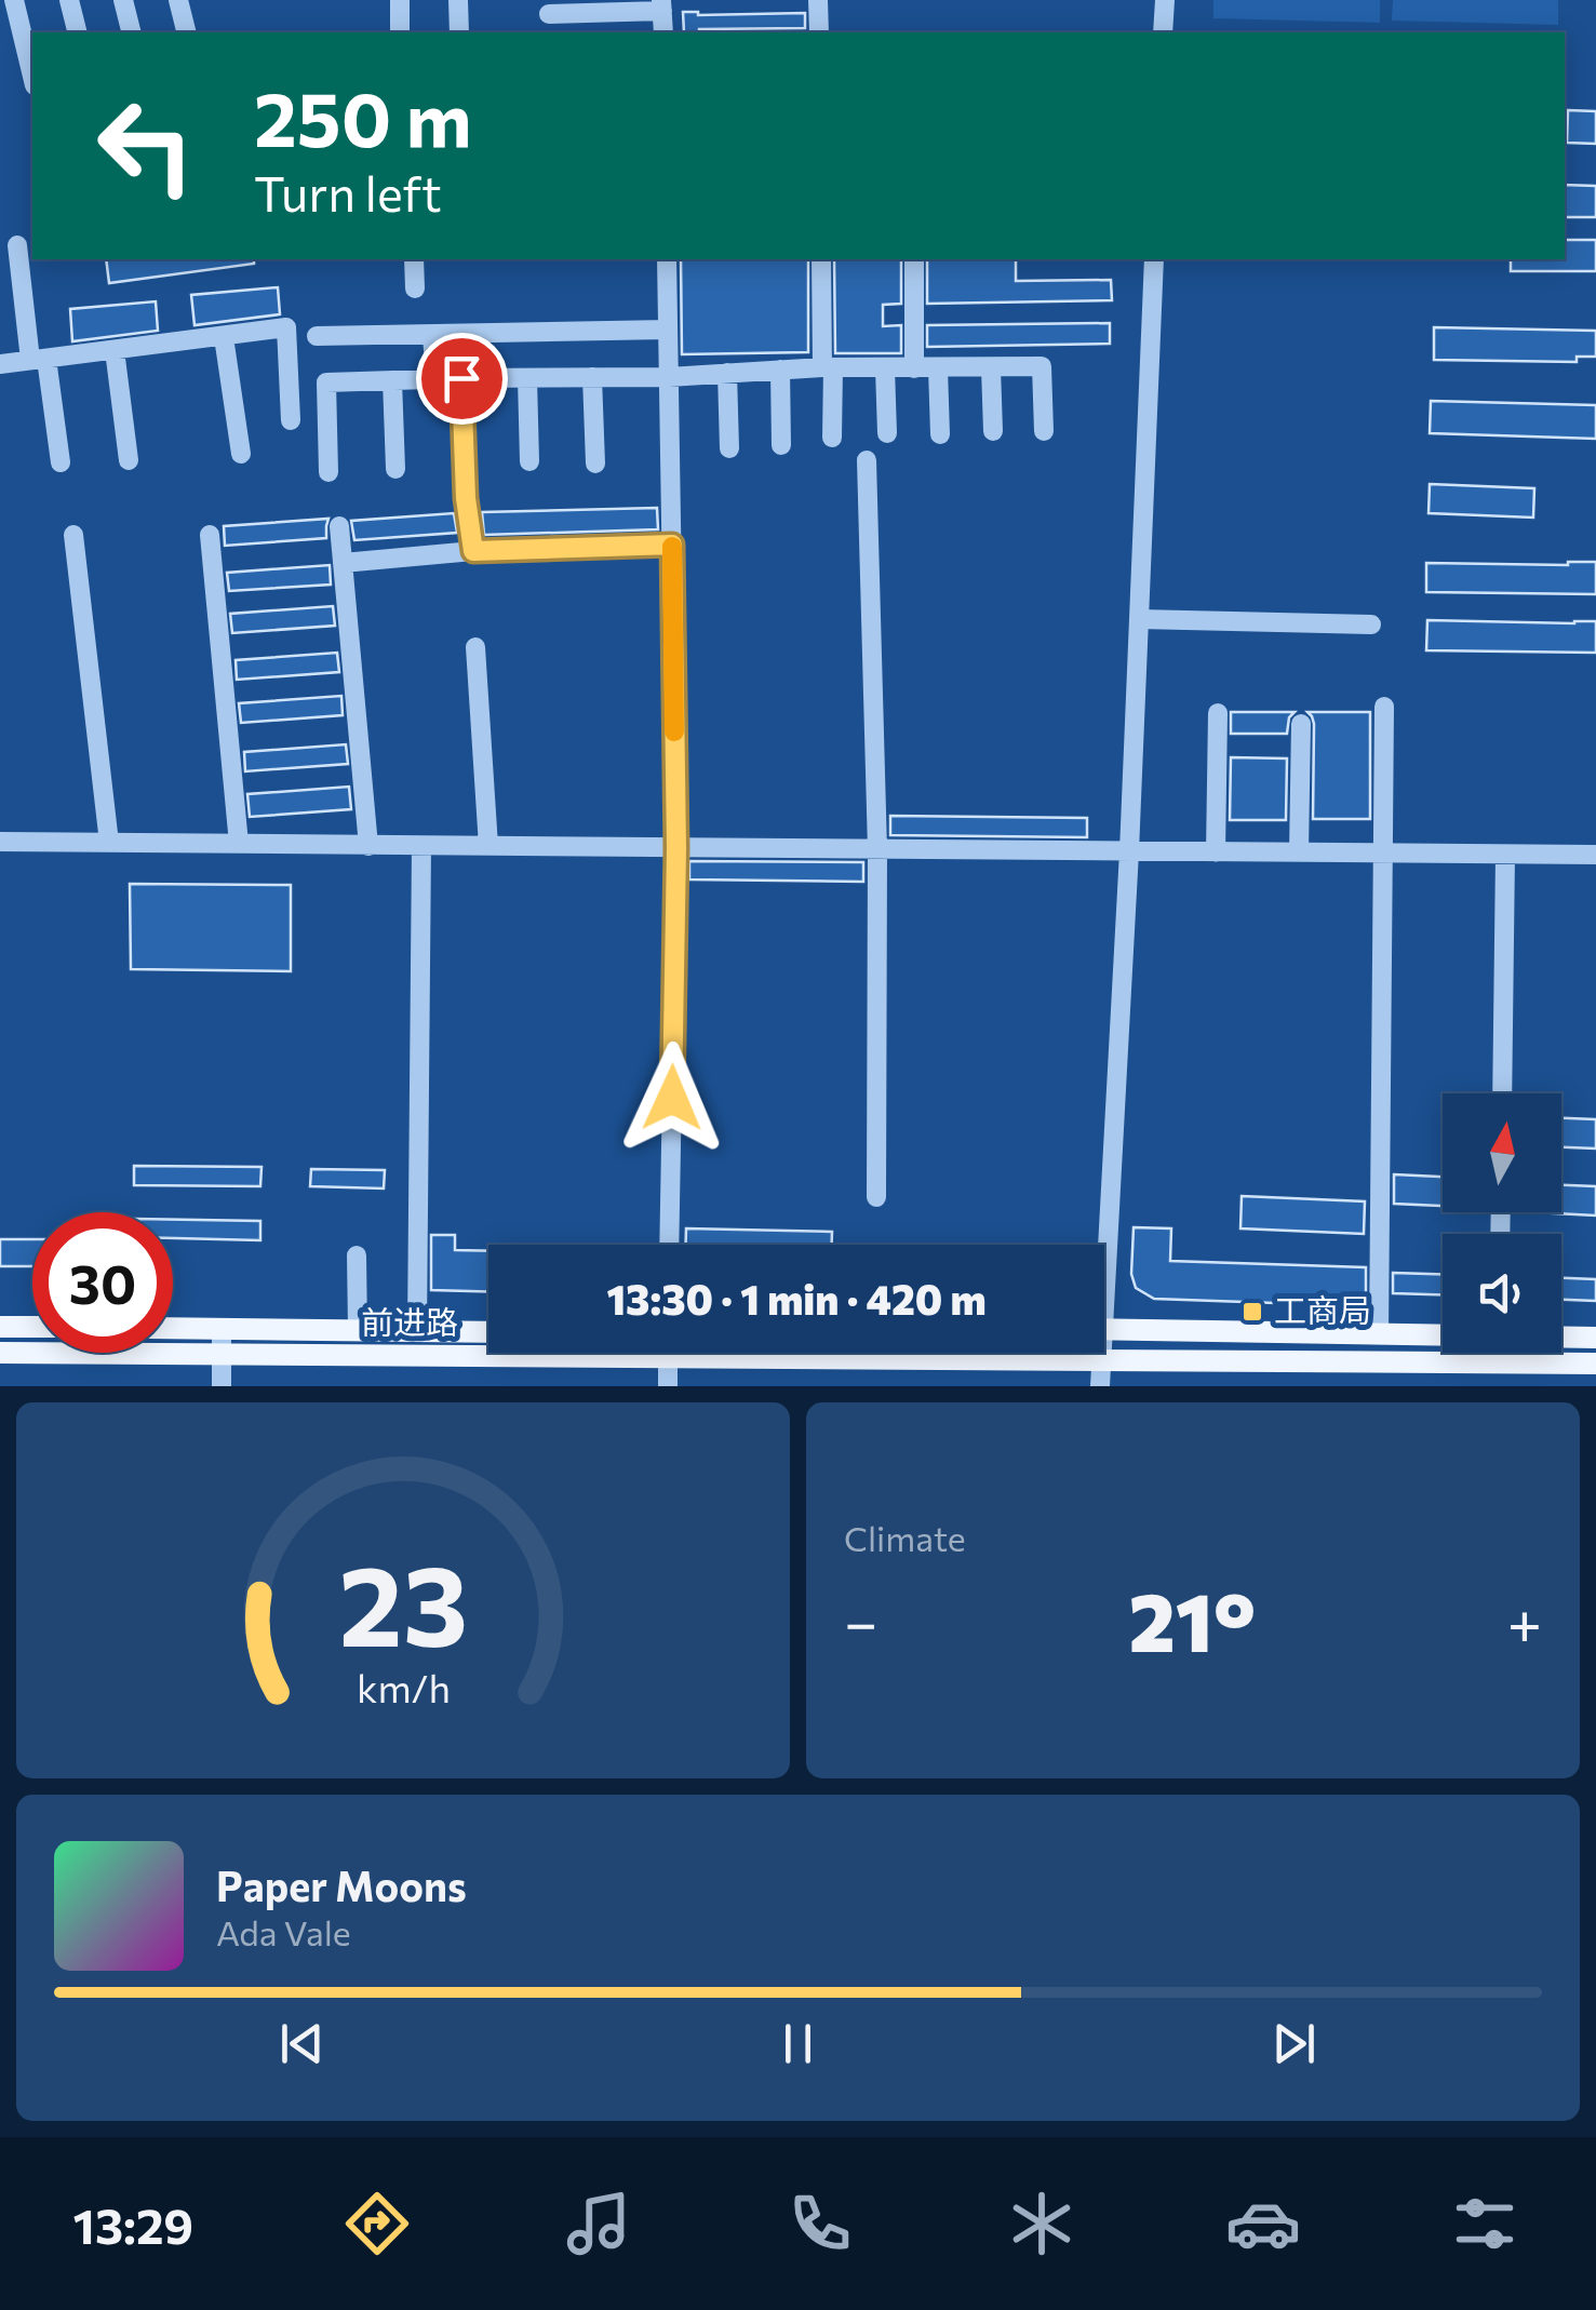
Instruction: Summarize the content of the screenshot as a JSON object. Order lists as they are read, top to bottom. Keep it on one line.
{"streets":{"main road":["前进路"]},"places":{"transit":["工商局"]},"north":"top","page":{"turn":["250 m","Turn left"],"limit":"30","trip":"13:30 · 1 min · 420 m","tile":"Climate","heat":["−","21°","+"],"song":["Paper Moons","Ada Vale"],"tabs":"13:29","gauge":["23","km/h"]}}
